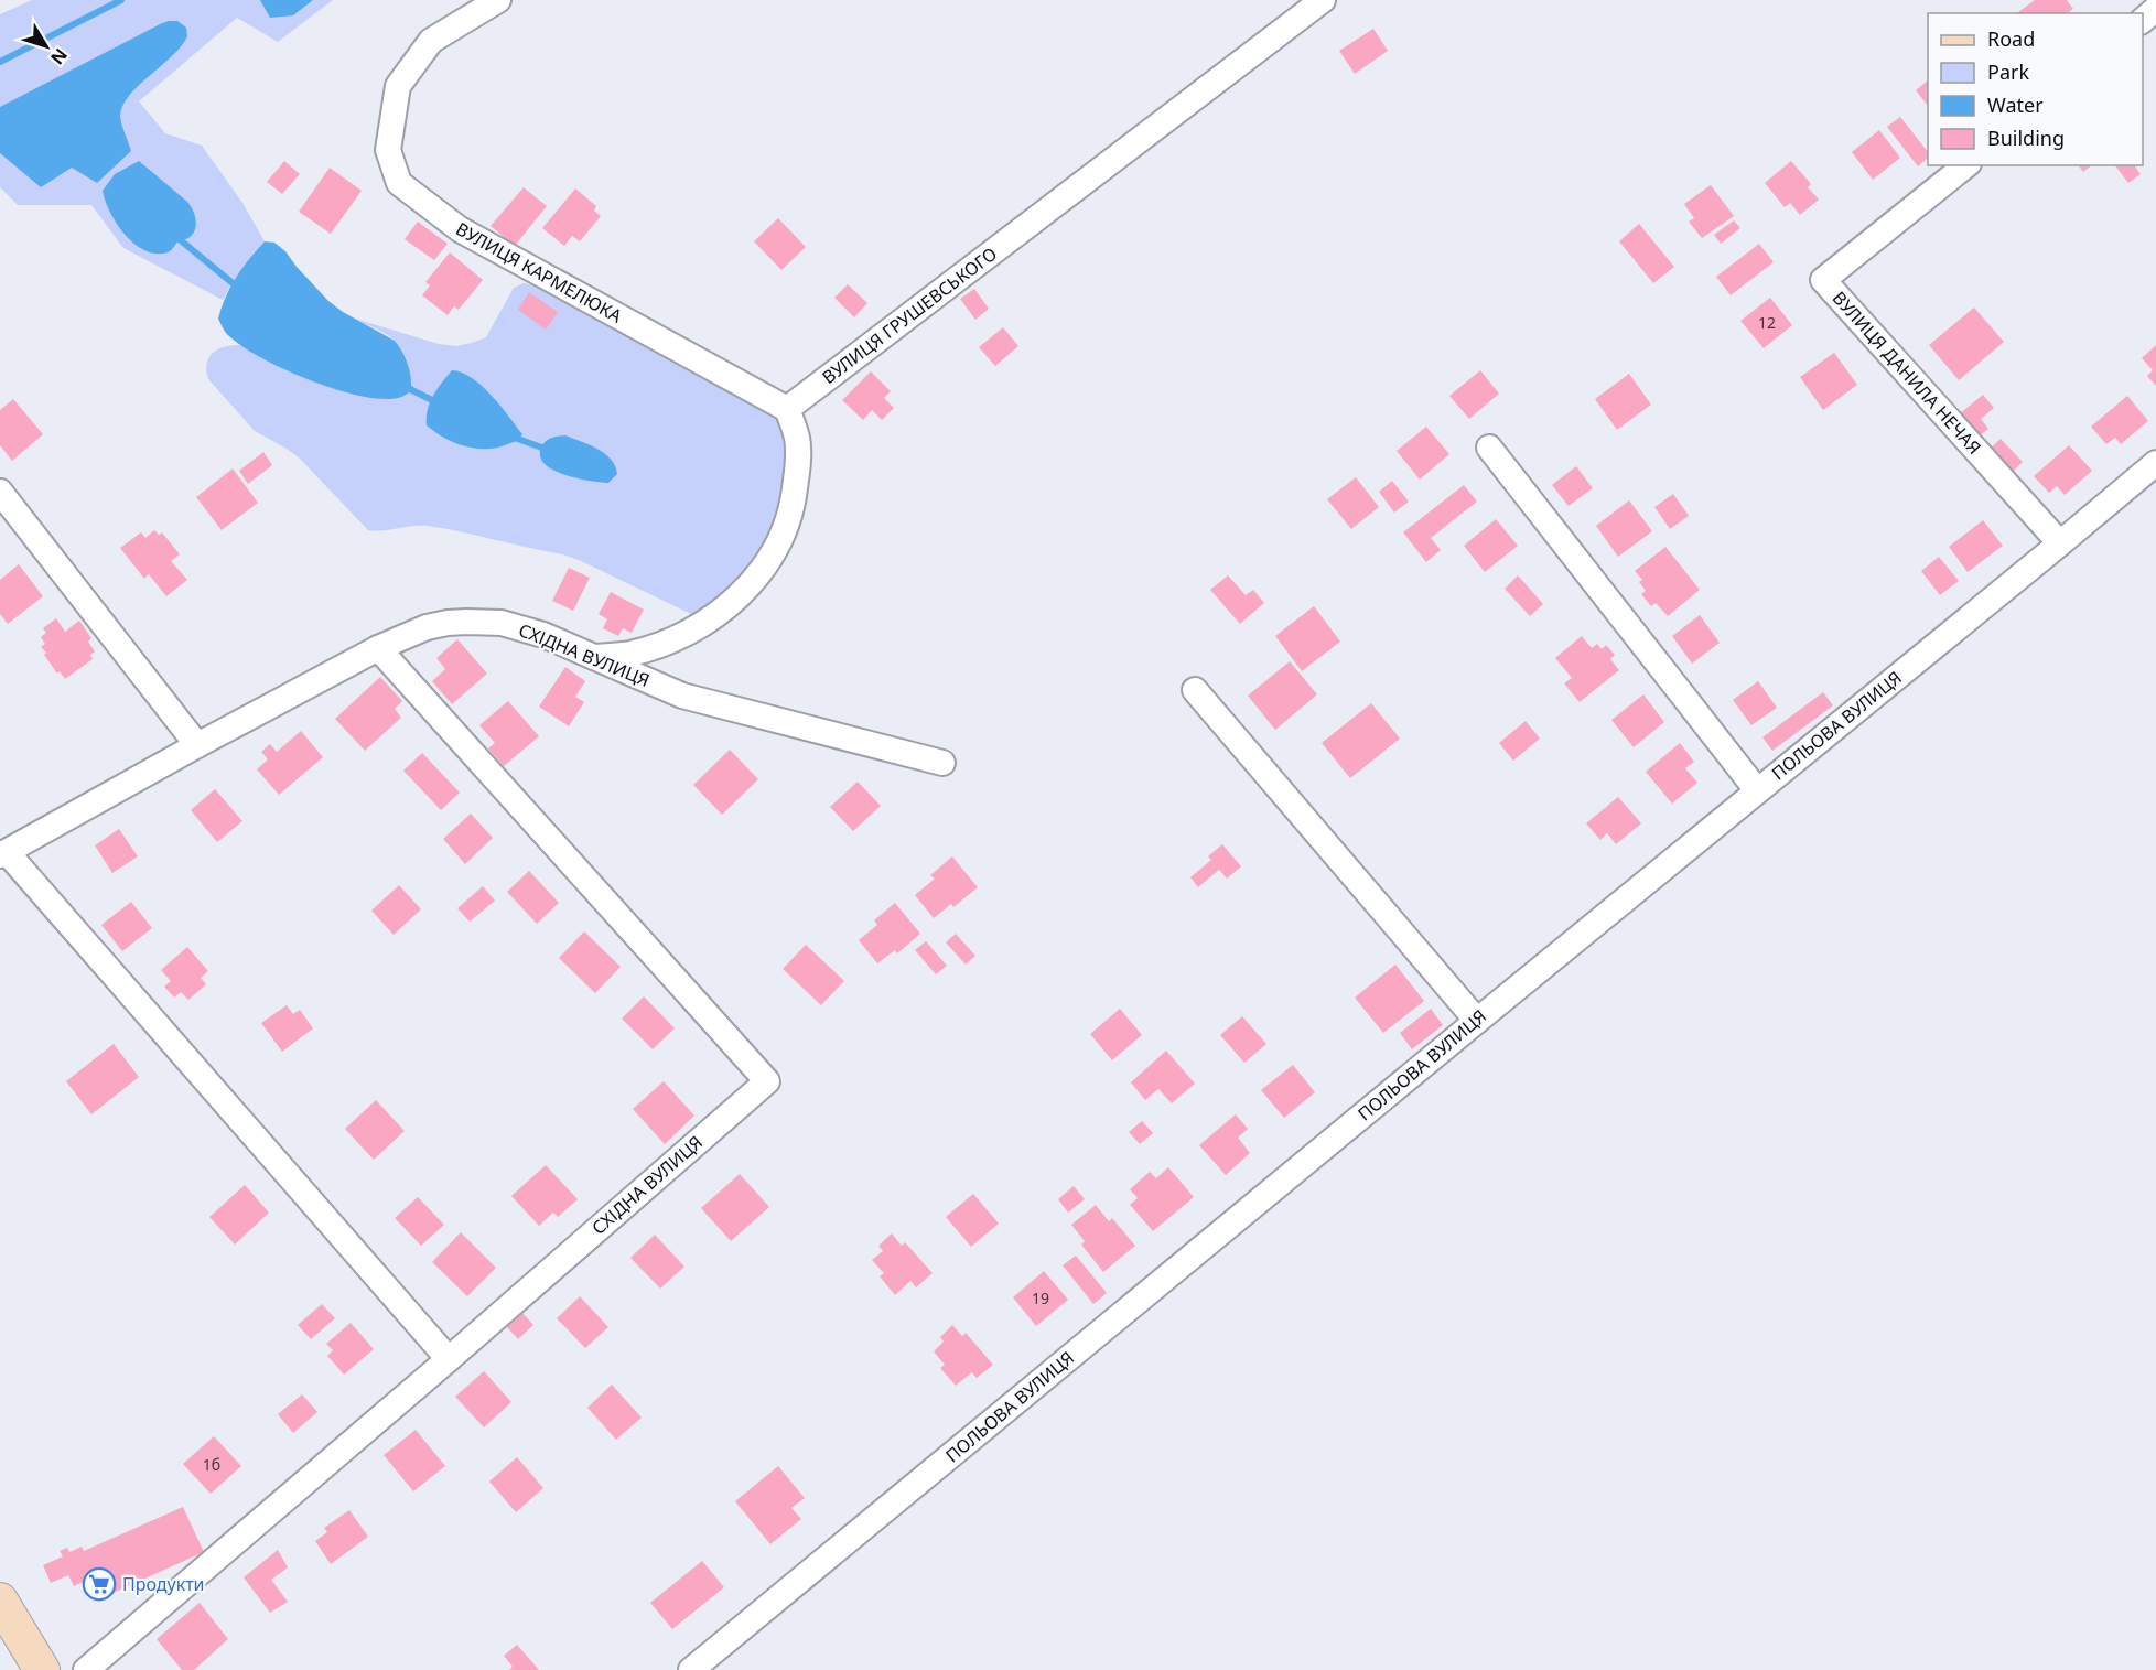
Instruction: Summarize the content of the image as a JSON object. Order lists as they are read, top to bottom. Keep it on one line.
{"streets":{"street":["ВУЛИЦЯ КАРМЕЛЮКА","ВУЛИЦЯ ГРУШЕВСЬКОГО","ВУЛИЦЯ ДАНИЛА НЕЧАЯ","СХІДНА ВУЛИЦЯ","ПОЛЬОВА ВУЛИЦЯ"]},"crossings":[["ВУЛИЦЯ КАРМЕЛЮКА","ВУЛИЦЯ ГРУШЕВСЬКОГО"],["ВУЛИЦЯ ДАНИЛА НЕЧАЯ","ПОЛЬОВА ВУЛИЦЯ"]],"places":{"supermarket":["Продукти"]},"house_numbers":["12","19","1б"],"legend":["Road","Park","Water","Building"],"north":"bottom right"}
